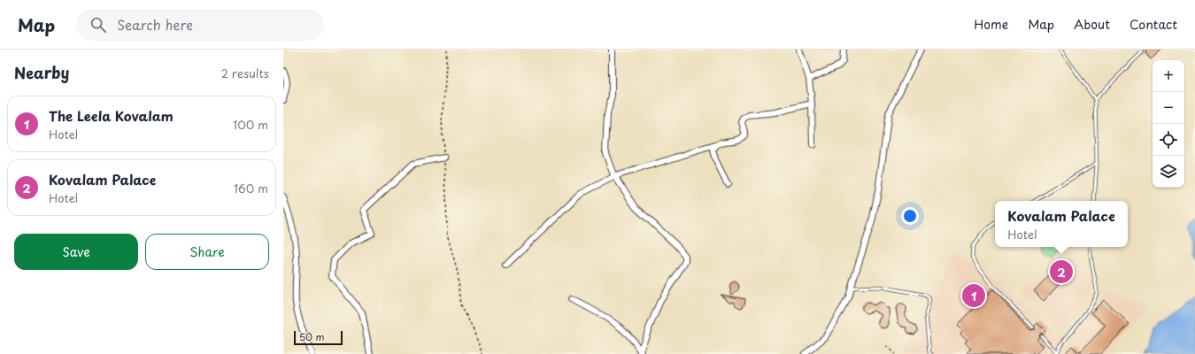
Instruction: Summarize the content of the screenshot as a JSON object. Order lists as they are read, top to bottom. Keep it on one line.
{"scale_bar":"50 m","page":{"header":"Map","search":"Search here","nav":["Home","Map","About","Contact"],"heading":["Nearby","2 results"],"map_buttons":["+","−"],"list":[{"mark":"1","name":"The Leela Kovalam","note":"Hotel","value":"100 m"},{"mark":"2","name":"Kovalam Palace","note":"Hotel","value":"160 m"}],"popup":["Kovalam Palace","Hotel"],"buttons":["Save","Share"],"pins":["2","1"],"scale":"50 m"}}
